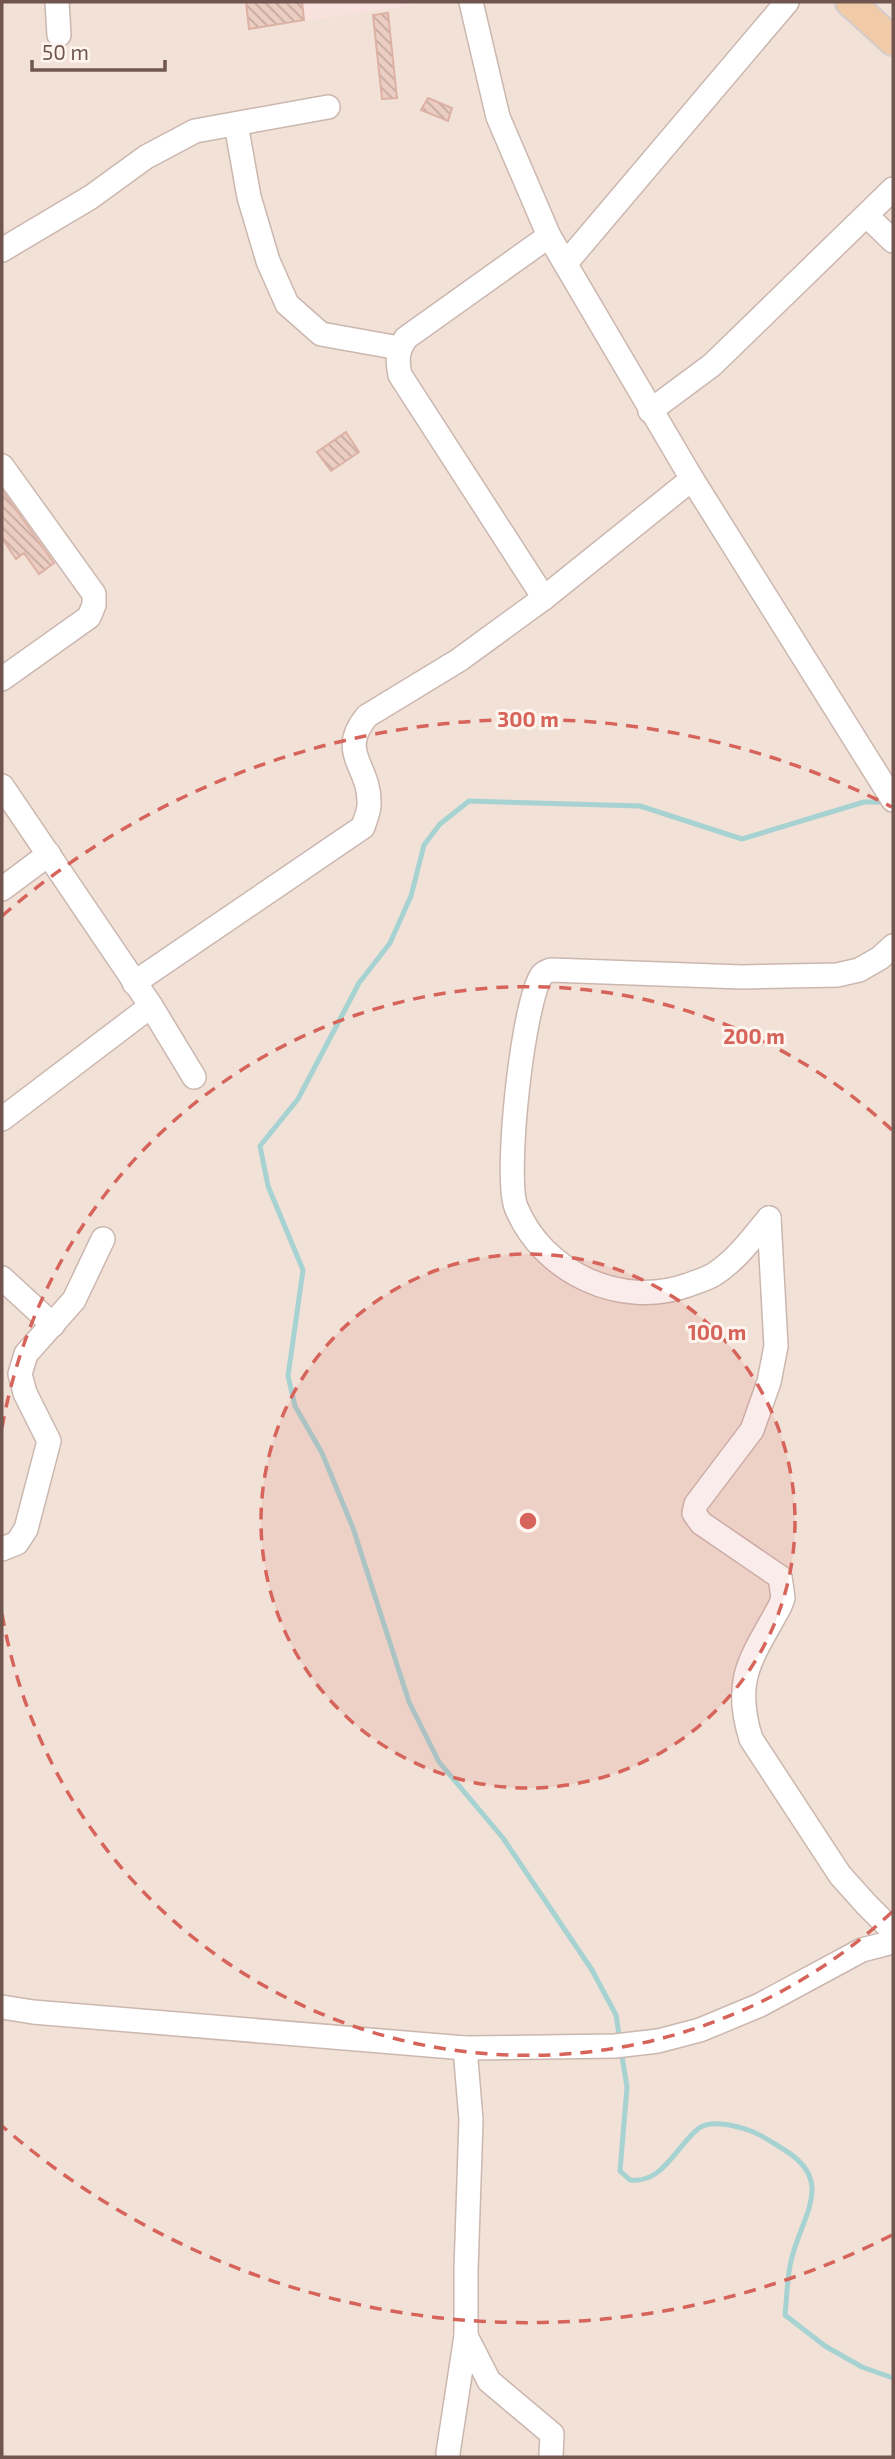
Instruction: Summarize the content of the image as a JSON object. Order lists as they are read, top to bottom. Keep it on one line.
{"scale_bar":"50 m","rings":["300 m","200 m","100 m"]}
